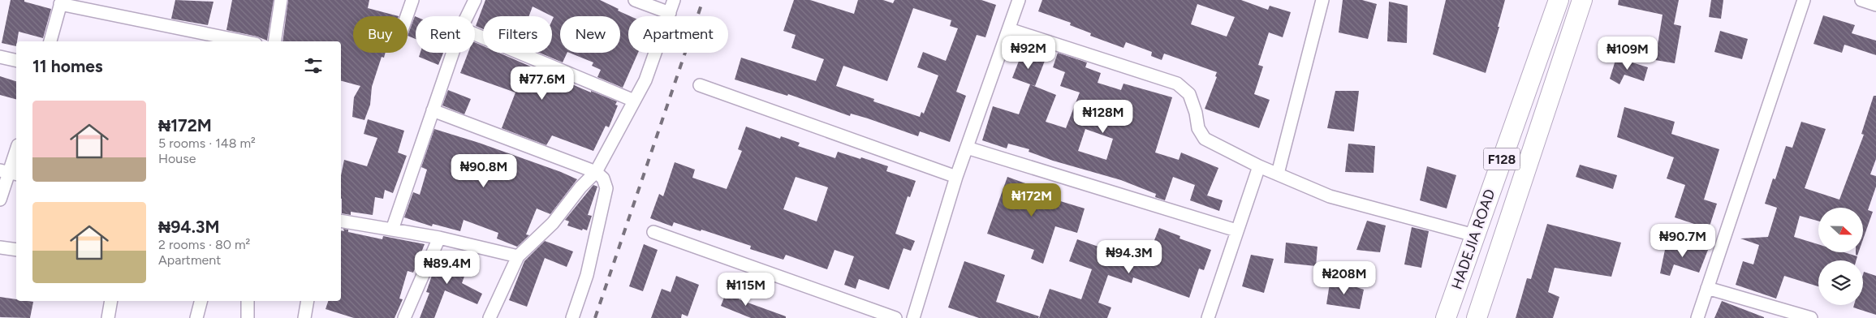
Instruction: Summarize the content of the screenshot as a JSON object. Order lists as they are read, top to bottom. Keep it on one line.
{"streets":{"main road":["F128","HADEJIA ROAD"]},"north":"right","page":{"chip":["Buy","Rent","Filters","New","Apartment"],"price":["₦92M","₦109M","₦77.6M","₦128M","₦90.8M","₦172M","₦90.7M","₦94.3M","₦89.4M","₦208M","₦115M"],"heading":"11 homes","list":[{"name":"₦172M","note":"5 rooms · 148 m² · House"},{"name":"₦94.3M","note":"2 rooms · 80 m² · Apartment"}]}}
